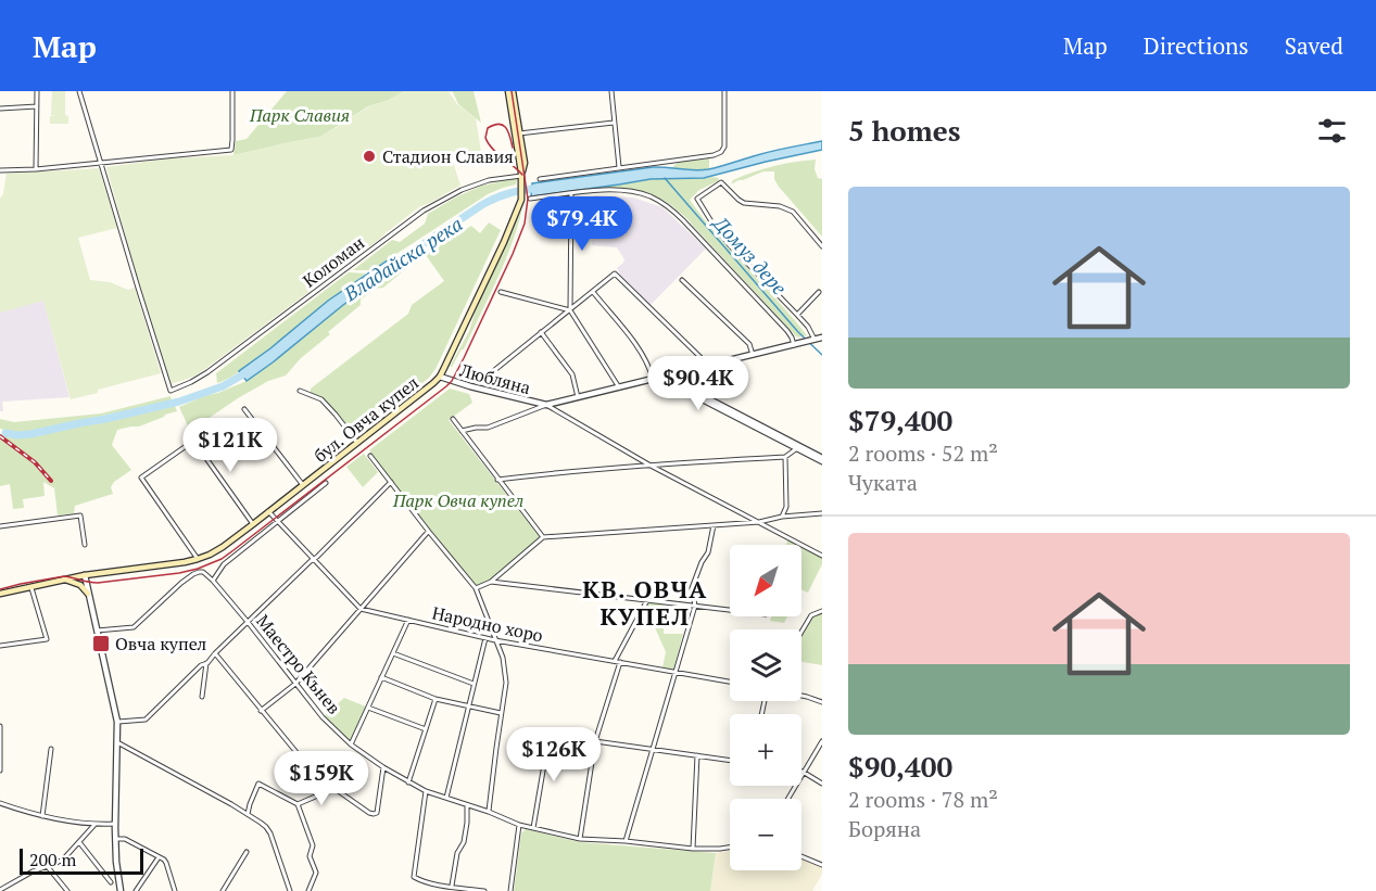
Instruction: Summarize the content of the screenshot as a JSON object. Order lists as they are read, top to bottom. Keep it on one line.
{"streets":{"main road":["бул. Овча купел"],"street":["Коломан","Любляна","Народно хоро","Маестро Кънев"]},"crossings":[["Коломан","бул. Овча купел"],["Любляна","бул. Овча купел"]],"districts":["КВ. ОВЧА КУПЕЛ"],"water":["Домуз дере","Владайска река"],"parks":["Парк Славия","Парк Овча купел"],"places":{"other":["Стадион Славия"],"transit":["Овча купел"]},"scale_bar":"200 m","north":"bottom left","page":{"header":"Map","nav":["Map","Directions","Saved"],"heading":"5 homes","list":[{"name":"$79,400","note":"2 rooms · 52 m² · Чуката"},{"name":"$90,400","note":"2 rooms · 78 m² · Боряна"}],"price":["$79.4K","$90.4K","$121K","$126K","$159K"],"map_buttons":["+","−"],"scale":"200 m"}}
